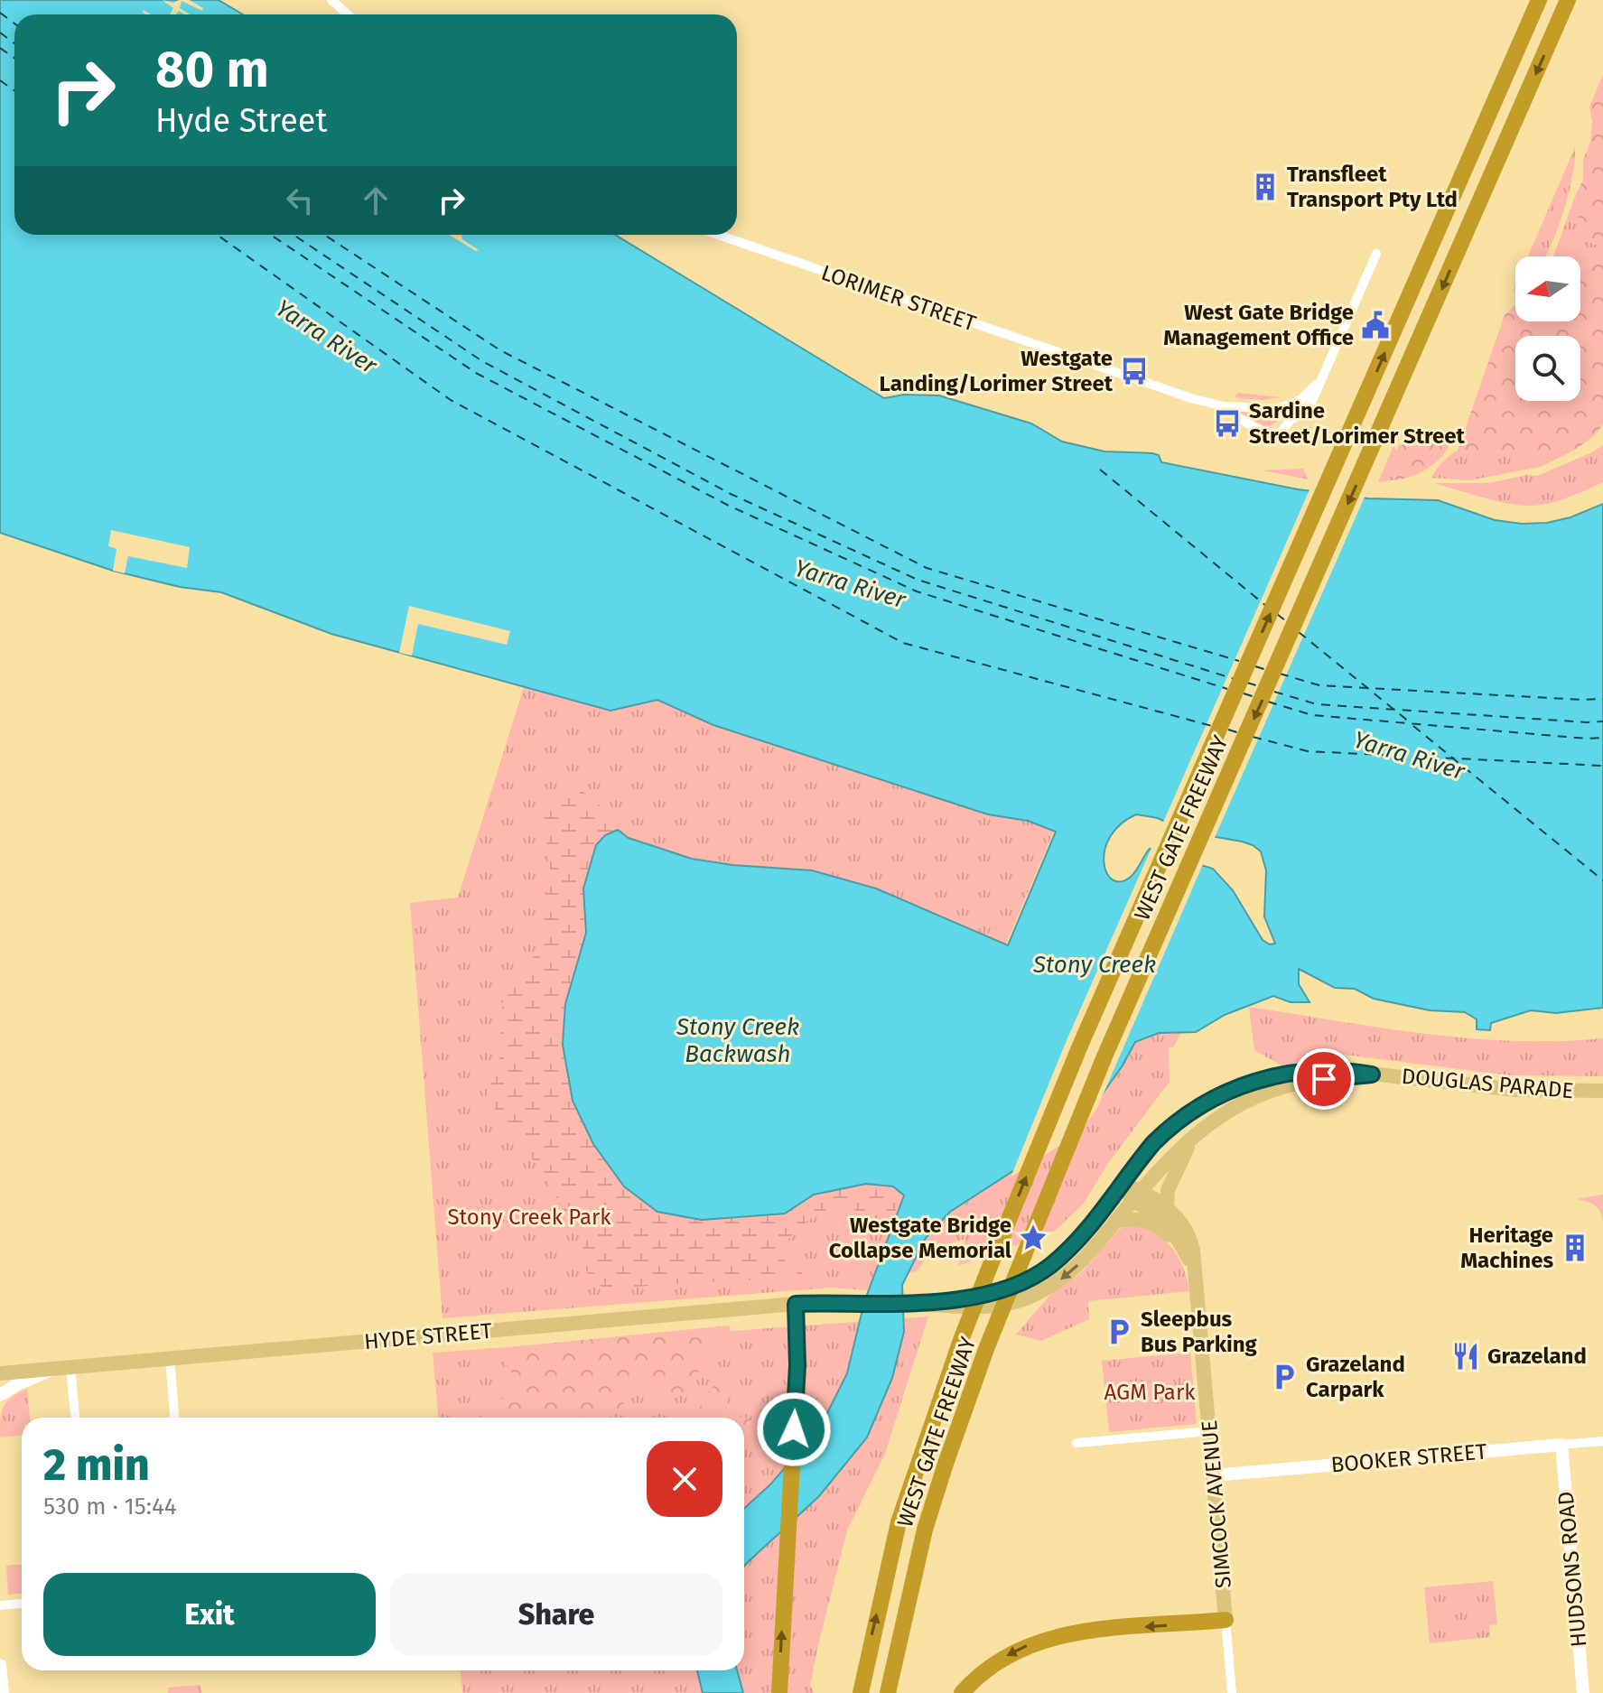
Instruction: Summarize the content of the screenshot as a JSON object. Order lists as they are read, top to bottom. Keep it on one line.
{"streets":{"highway":["WEST GATE FREEWAY"],"main road":["DOUGLAS PARADE","HYDE STREET","SIMCOCK AVENUE"],"street":["LORIMER STREET","BOOKER STREET","HUDSONS ROAD"]},"crossings":[["DOUGLAS PARADE","HYDE STREET"],["DOUGLAS PARADE","SIMCOCK AVENUE"],["BOOKER STREET","SIMCOCK AVENUE"],["BOOKER STREET","HUDSONS ROAD"]],"water":["Yarra River","Stony Creek","Stony Creek Backwash"],"parks":["Stony Creek Park","AGM Park"],"places":{"building":["Transfleet Transport Pty Ltd","Heritage Machines"],"public building":["West Gate Bridge Management Office"],"bus stop":["Westgate Landing/Lorimer Street","Sardine Street/Lorimer Street"],"place":["Westgate Bridge Collapse Memorial"],"parking":["Sleepbus Bus Parking","Grazeland Carpark"],"restaurant":["Grazeland"]},"north":"left","page":{"turn":["80 m","Hyde Street"],"heading":["2 min","530 m · 15:44"],"buttons":["Exit","Share"]}}
